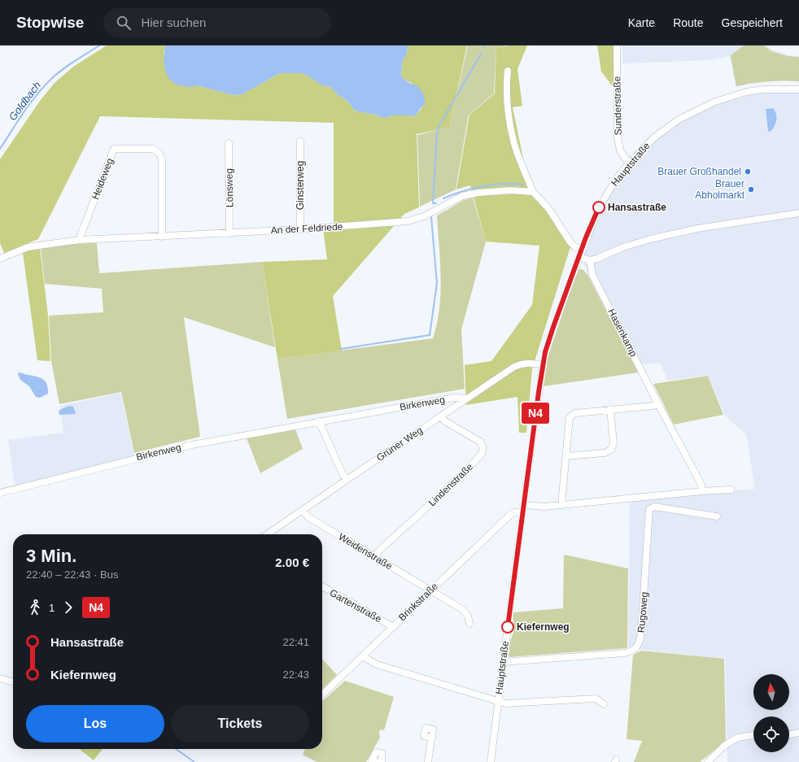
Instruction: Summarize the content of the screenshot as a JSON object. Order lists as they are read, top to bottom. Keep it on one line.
{"streets":{"street":["Sunderstraße","Hauptstraße","Heideweg","Ginsterweg","Lönsweg","An der Feldriede","Hasenkamp","Birkenweg","Grüner Weg","Lindenstraße","Weidenstraße","Brinkstraße","Gartenstraße","Rugoweg"]},"crossings":[["Sunderstraße","Hauptstraße"],["Hauptstraße","Grüner Weg"],["Hauptstraße","Brinkstraße"],["Hauptstraße","Rugoweg"],["Heideweg","An der Feldriede"],["Ginsterweg","An der Feldriede"],["Lönsweg","An der Feldriede"],["Birkenweg","Grüner Weg"],["Grüner Weg","Lindenstraße"],["Grüner Weg","Weidenstraße"],["Lindenstraße","Weidenstraße"],["Weidenstraße","Brinkstraße"],["Brinkstraße","Gartenstraße"]],"water":["Goldbach"],"places":["Brauer Großhandel","Brauer Abholmarkt","Hansastraße","Kiefernweg"],"lines":["bus line N4"],"north":"top","page":{"header":"Stopwise","search":"Hier suchen","nav":["Karte","Route","Gespeichert"],"on_map":"N4","heading":["3 Min.","22:40 – 22:43 · Bus","2.00 €"],"legs":["1","N4"],"list":[{"name":"Hansastraße","value":"22:41"},{"name":"Kiefernweg","value":"22:43"}],"buttons":["Los","Tickets"]}}
